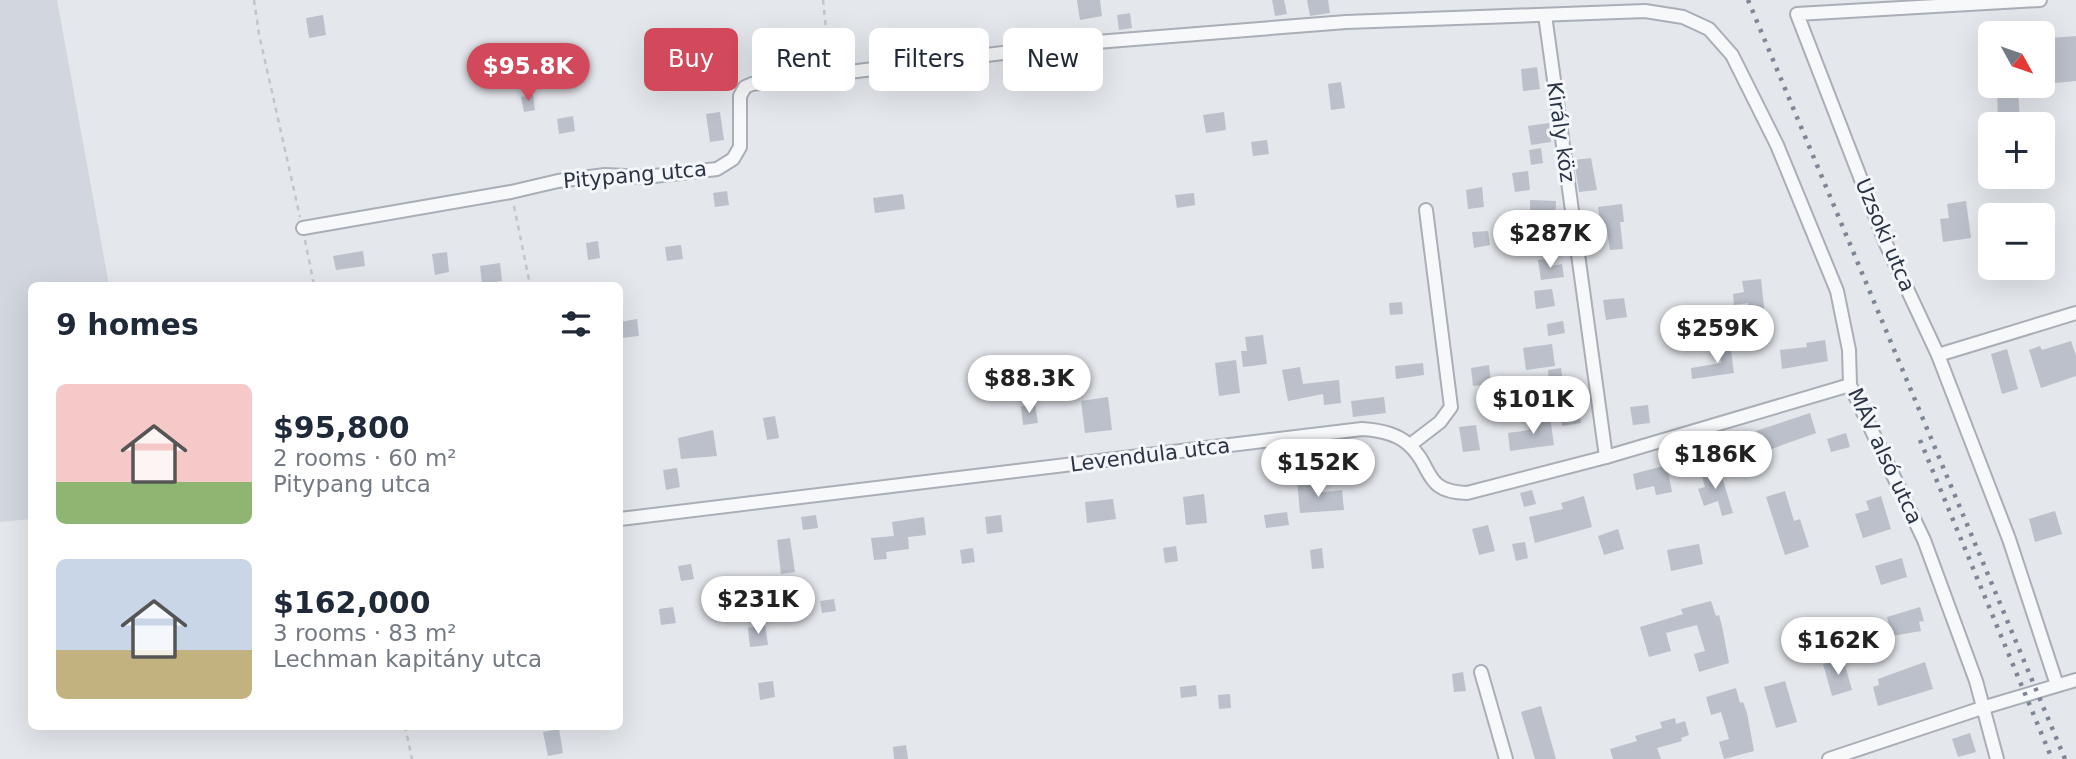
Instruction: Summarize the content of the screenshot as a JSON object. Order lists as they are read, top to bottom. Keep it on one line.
{"streets":{"street":["Király köz","Pitypang utca","Uzsoki utca","Levendula utca","MÁV alsó utca"]},"crossings":[["Király köz","Pitypang utca"],["Pitypang utca","MÁV alsó utca"]],"north":"bottom right","page":{"map_buttons":["+","−"],"chip":["Buy","Rent","Filters","New"],"price":["$95.8K","$287K","$259K","$88.3K","$101K","$186K","$152K","$231K","$162K"],"heading":"9 homes","list":[{"name":"$95,800","note":"2 rooms · 60 m² · Pitypang utca"},{"name":"$162,000","note":"3 rooms · 83 m² · Lechman kapitány utca"}]}}
